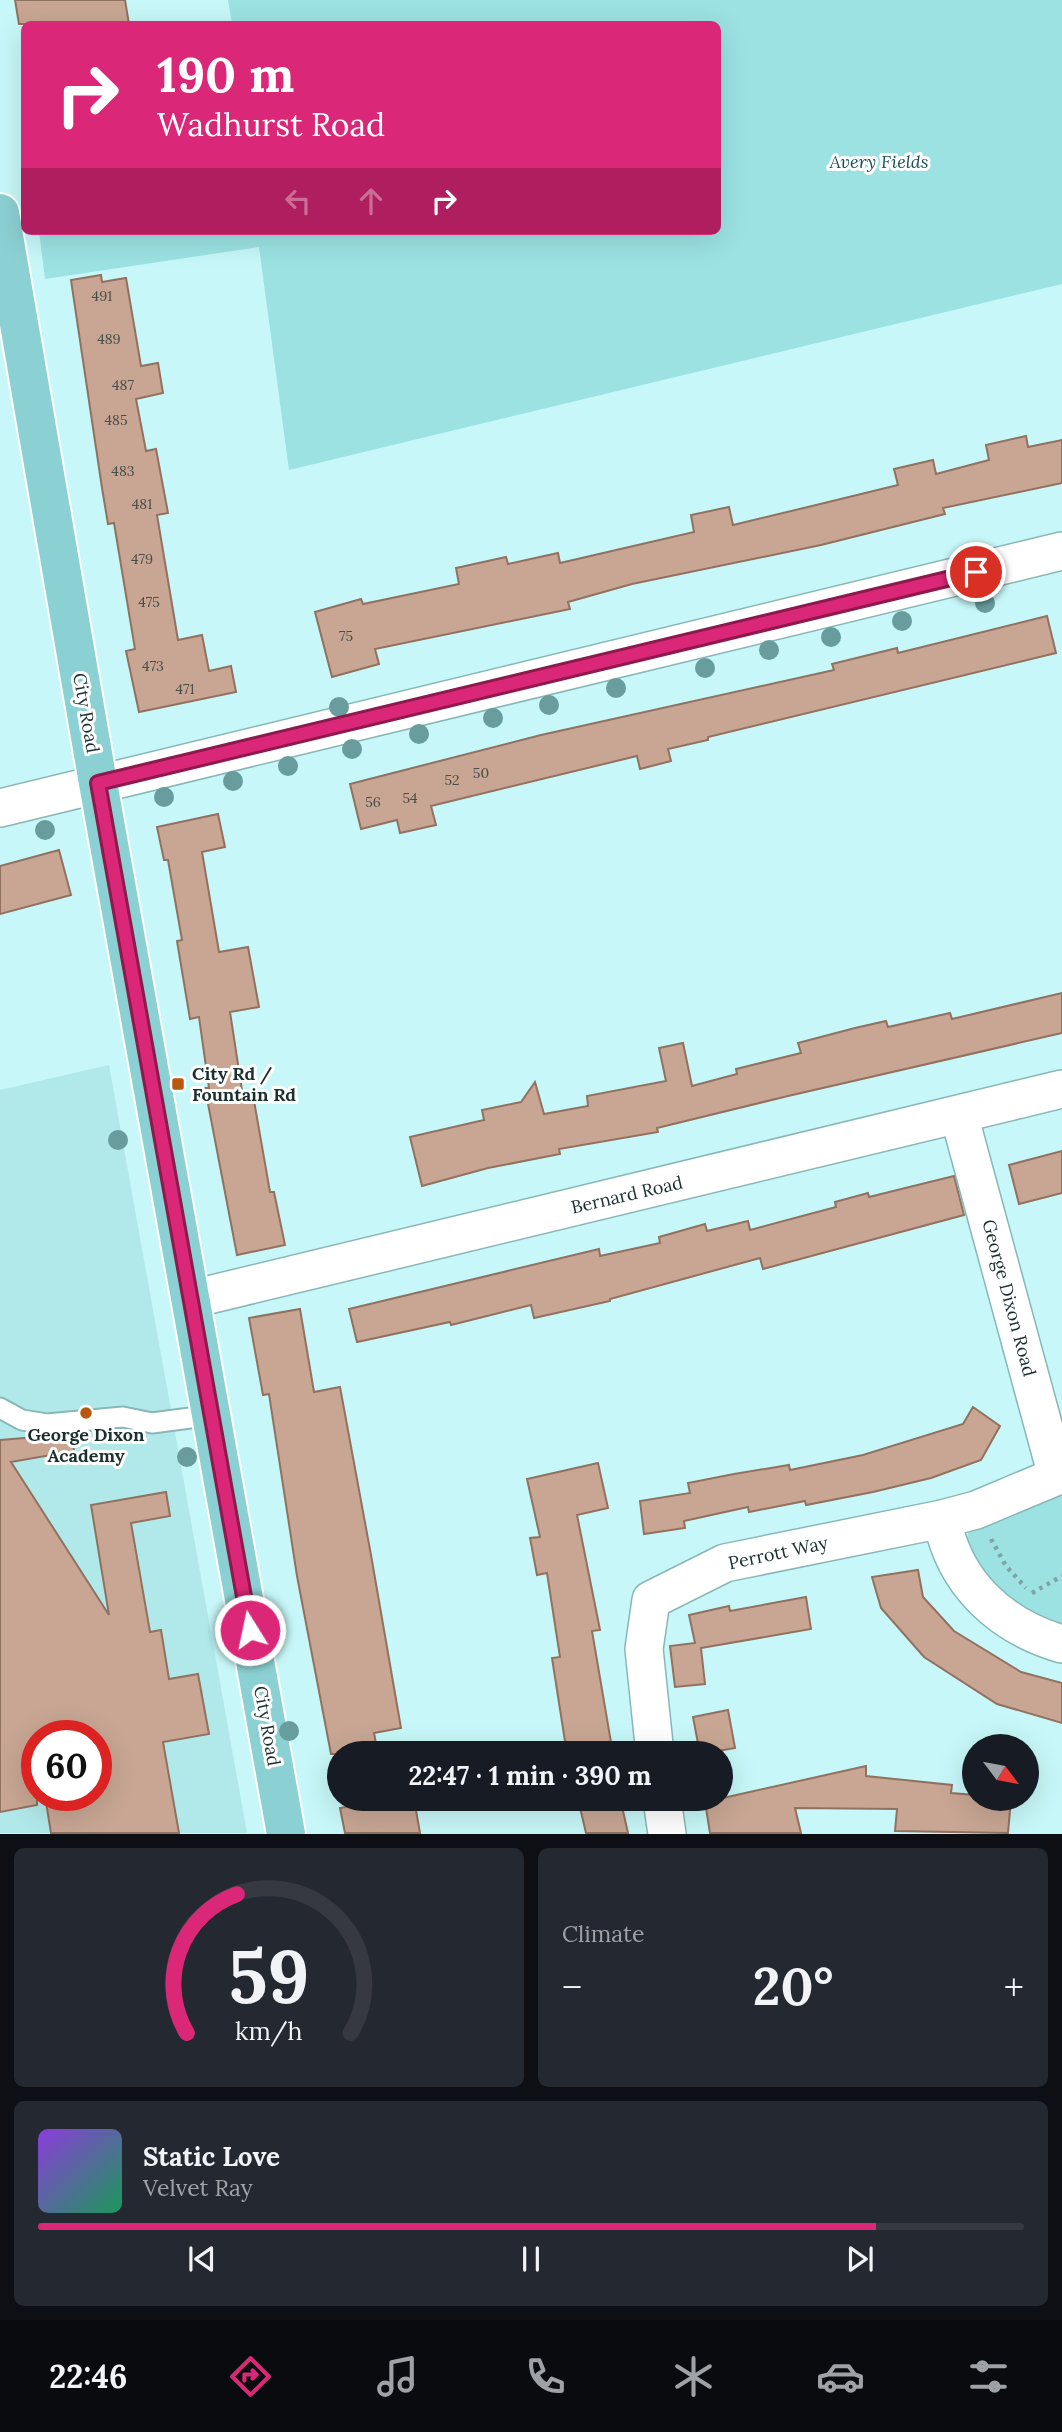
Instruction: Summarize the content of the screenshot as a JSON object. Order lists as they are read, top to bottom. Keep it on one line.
{"streets":{"main road":["City Road"],"street":["Bernard Road","George Dixon Road","Perrott Way"]},"crossings":[["City Road","Bernard Road"],["Bernard Road","George Dixon Road"],["George Dixon Road","Perrott Way"]],"parks":["Avery Fields"],"places":{"transit":["City Rd / Fountain Rd"],"other":["George Dixon Academy"]},"house_numbers":["491","489","487","485","483","481","479","475","75","473","471","50","52","54","56"],"north":"bottom right","page":{"turn":["190 m","Wadhurst Road"],"limit":"60","trip":"22:47 · 1 min · 390 m","tile":"Climate","heat":["−","20°","+"],"song":["Static Love","Velvet Ray"],"tabs":"22:46","gauge":["59","km/h"]}}
